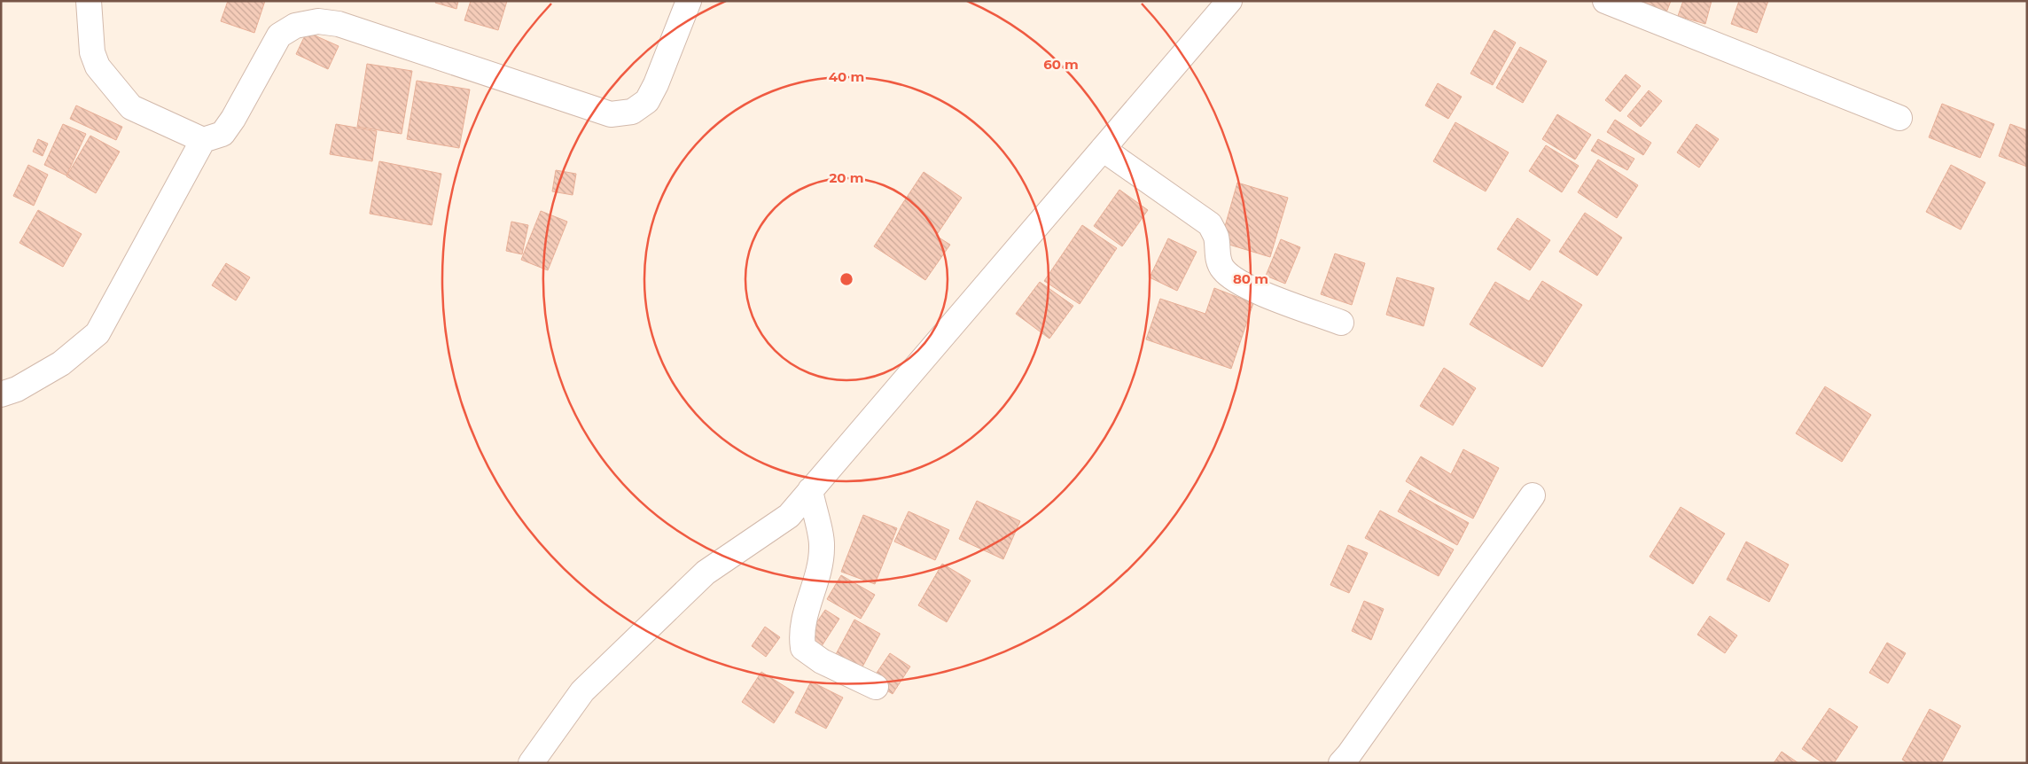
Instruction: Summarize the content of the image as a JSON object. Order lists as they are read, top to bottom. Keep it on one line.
{"rings":["60 m","40 m","20 m","80 m"]}
